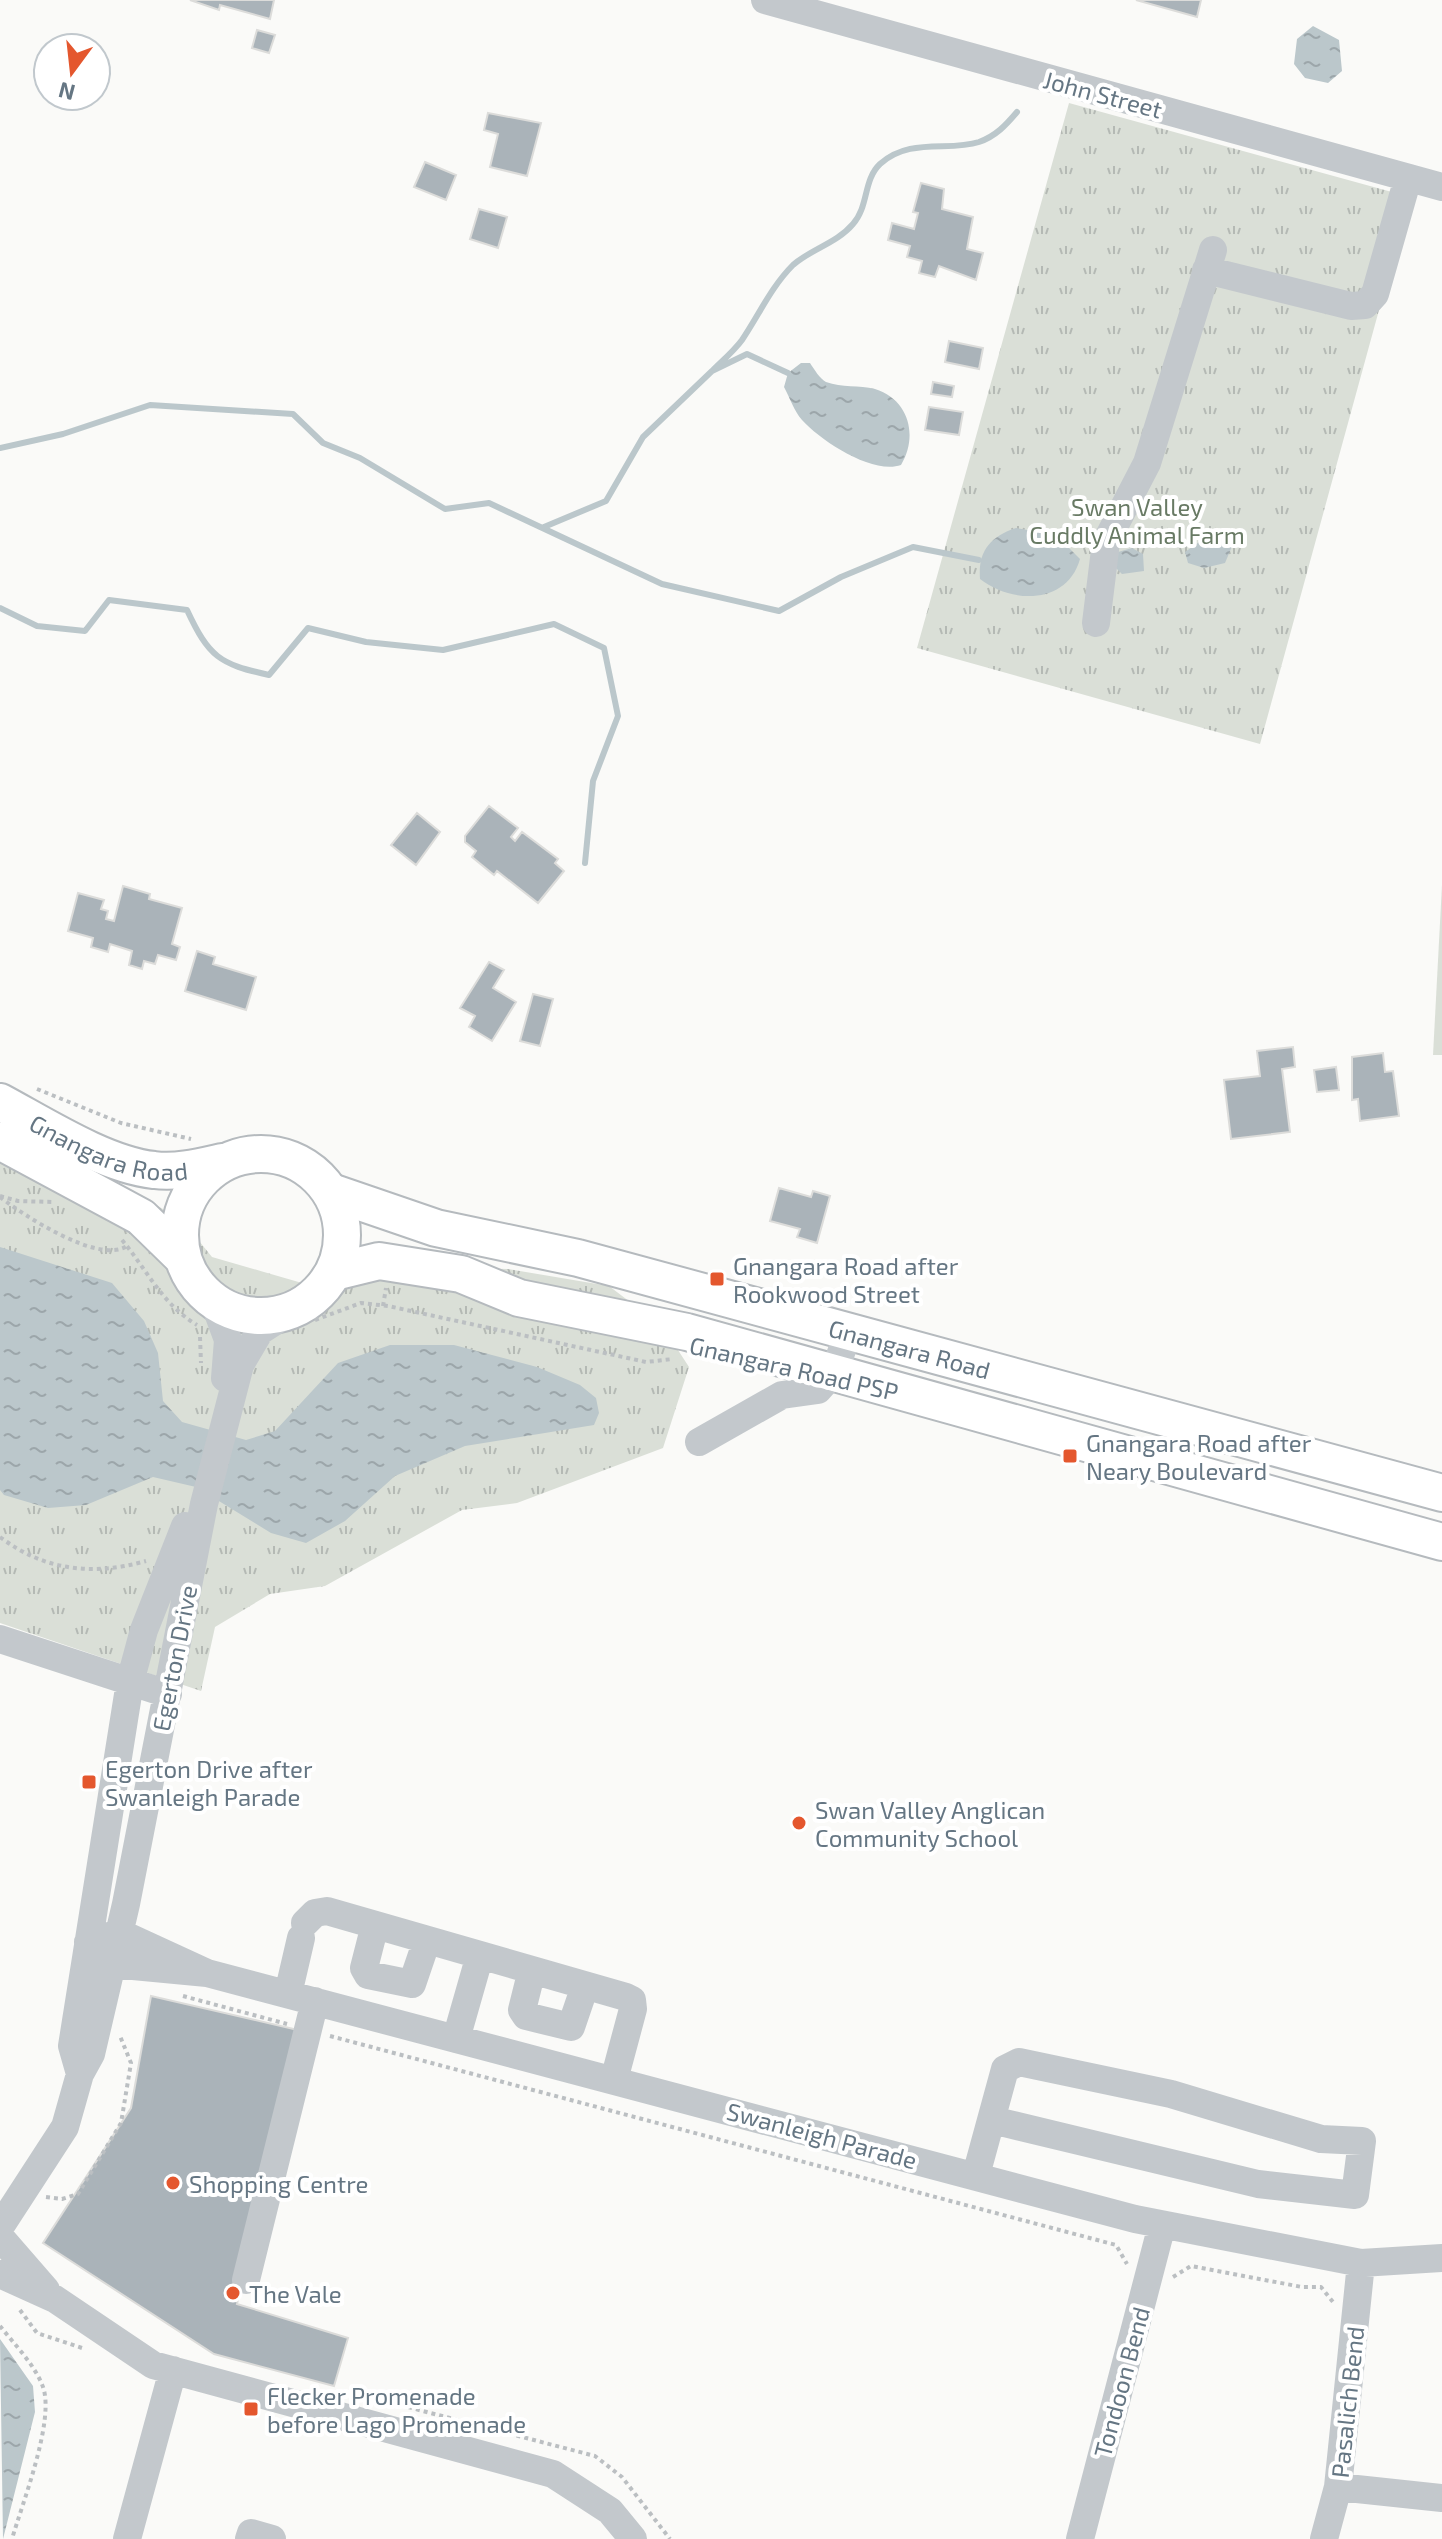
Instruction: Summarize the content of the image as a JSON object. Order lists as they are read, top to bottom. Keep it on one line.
{"streets":{"main road":["Gnangara Road"],"street":["John Street","Egerton Drive","Swanleigh Parade","Tondoon Bend","Pasalich Bend"],"path":["Gnangara Road PSP"]},"crossings":[["Gnangara Road","Gnangara Road PSP"],["Gnangara Road","Egerton Drive"],["Gnangara Road PSP","Egerton Drive"],["Egerton Drive","Swanleigh Parade"],["Swanleigh Parade","Tondoon Bend"],["Swanleigh Parade","Pasalich Bend"]],"parks":["Swan Valley Cuddly Animal Farm"],"places":{"transit":["Gnangara Road after Rookwood Street","Gnangara Road after Neary Boulevard","Egerton Drive after Swanleigh Parade","Flecker Promenade before Lago Promenade"],"other":["Swan Valley Anglican Community School","Shopping Centre","The Vale"]},"north":"bottom"}
